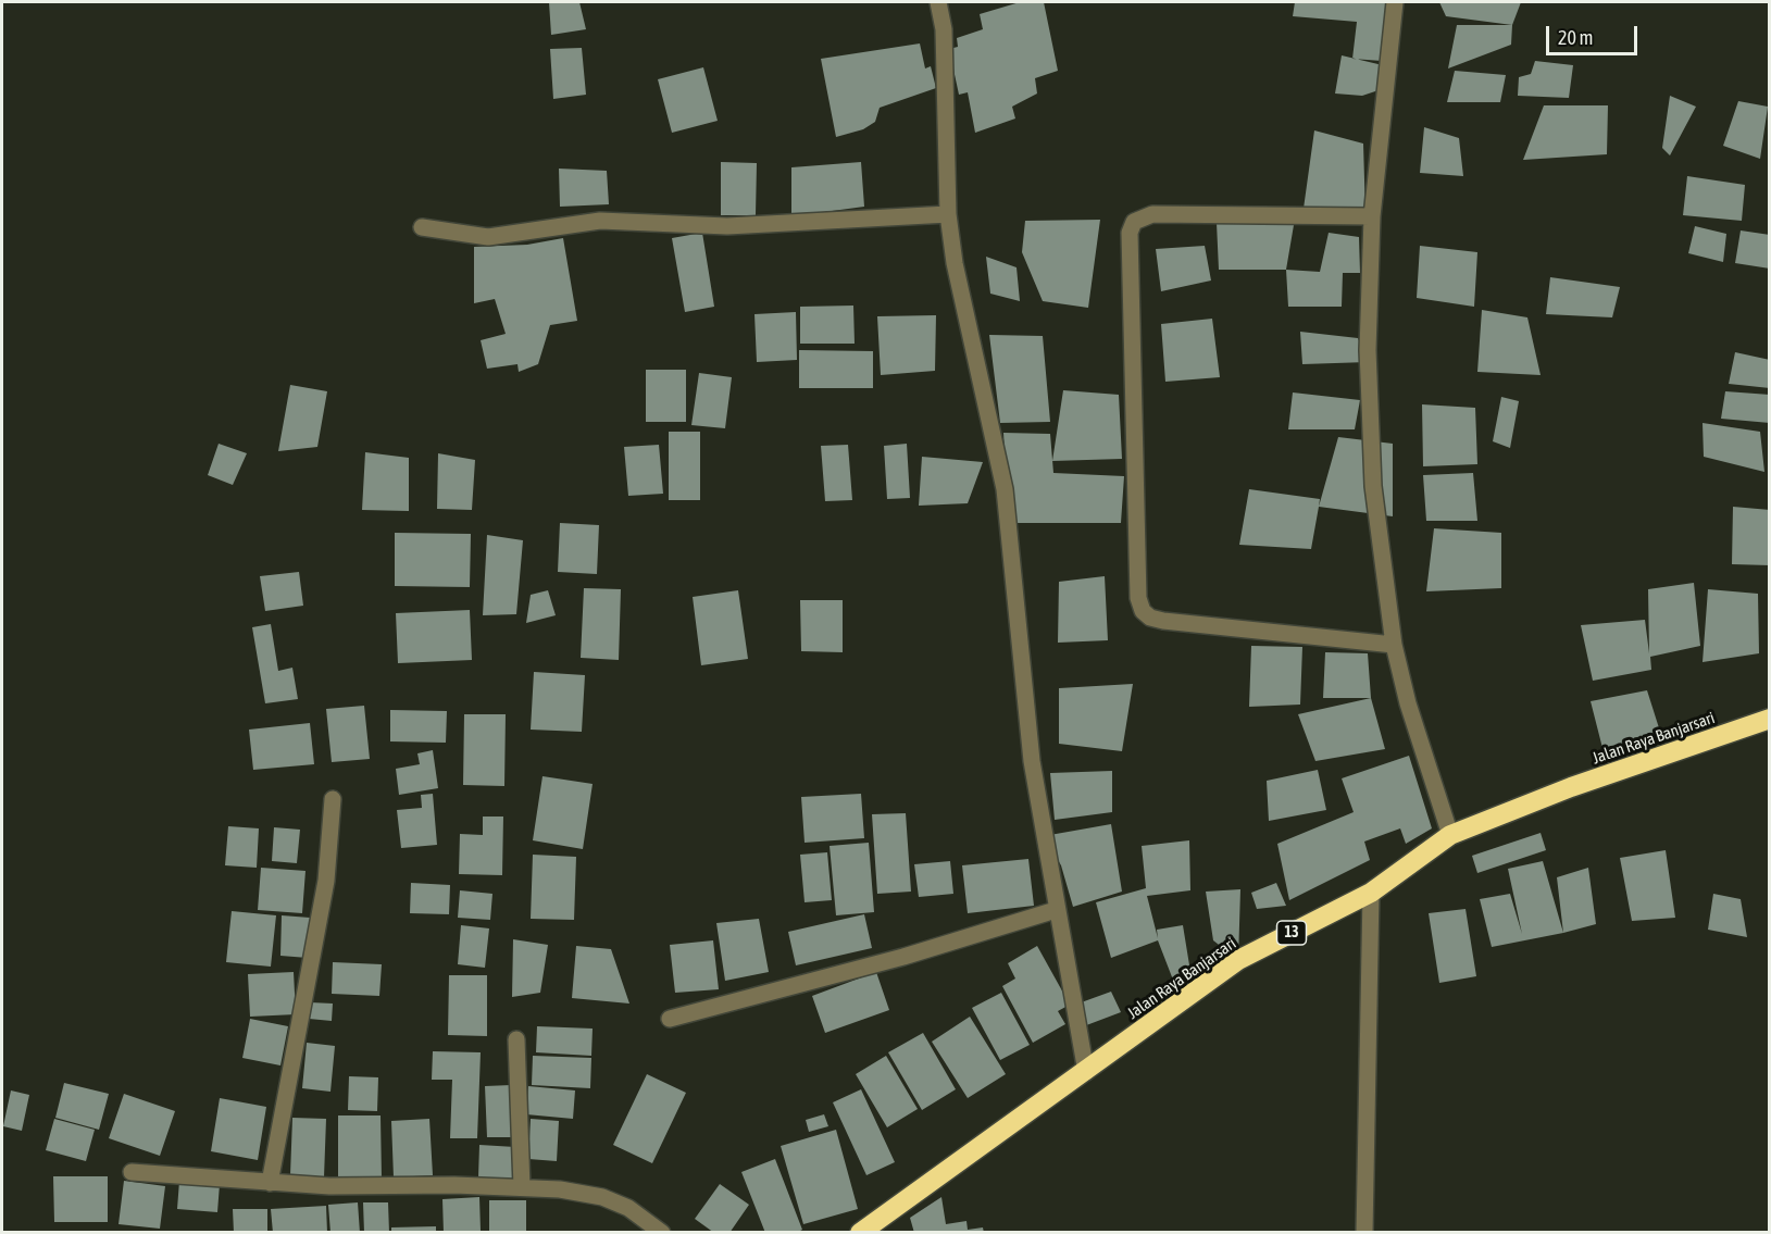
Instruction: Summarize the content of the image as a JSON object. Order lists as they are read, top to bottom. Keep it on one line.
{"streets":{"highway":["Jalan Raya Banjarsari","13"]},"scale_bar":"20 m"}
